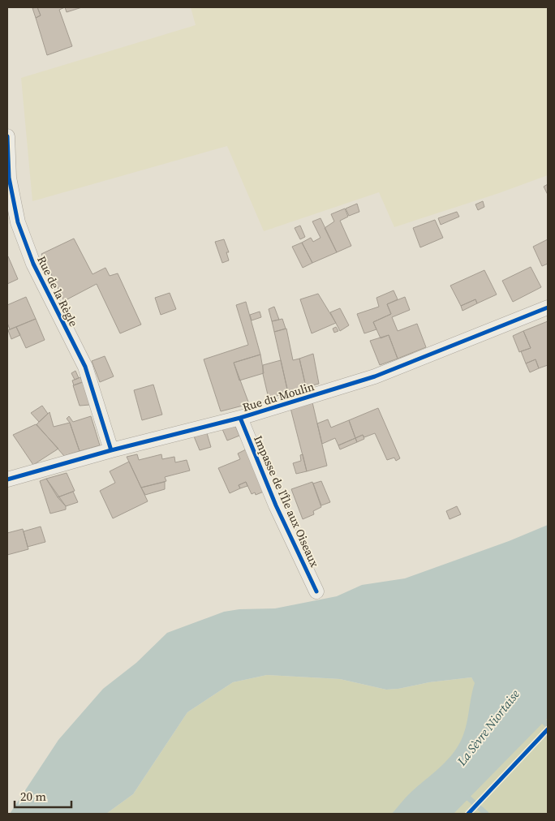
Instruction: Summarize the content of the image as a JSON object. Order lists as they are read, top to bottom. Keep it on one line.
{"streets":{"street":["Rue de la Règle","Rue du Moulin","Impasse de l'Île aux Oiseaux"]},"crossings":[["Rue de la Règle","Rue du Moulin"],["Rue du Moulin","Impasse de l'Île aux Oiseaux"]],"water":["La Sèvre Niortaise"],"scale_bar":"20 m"}
